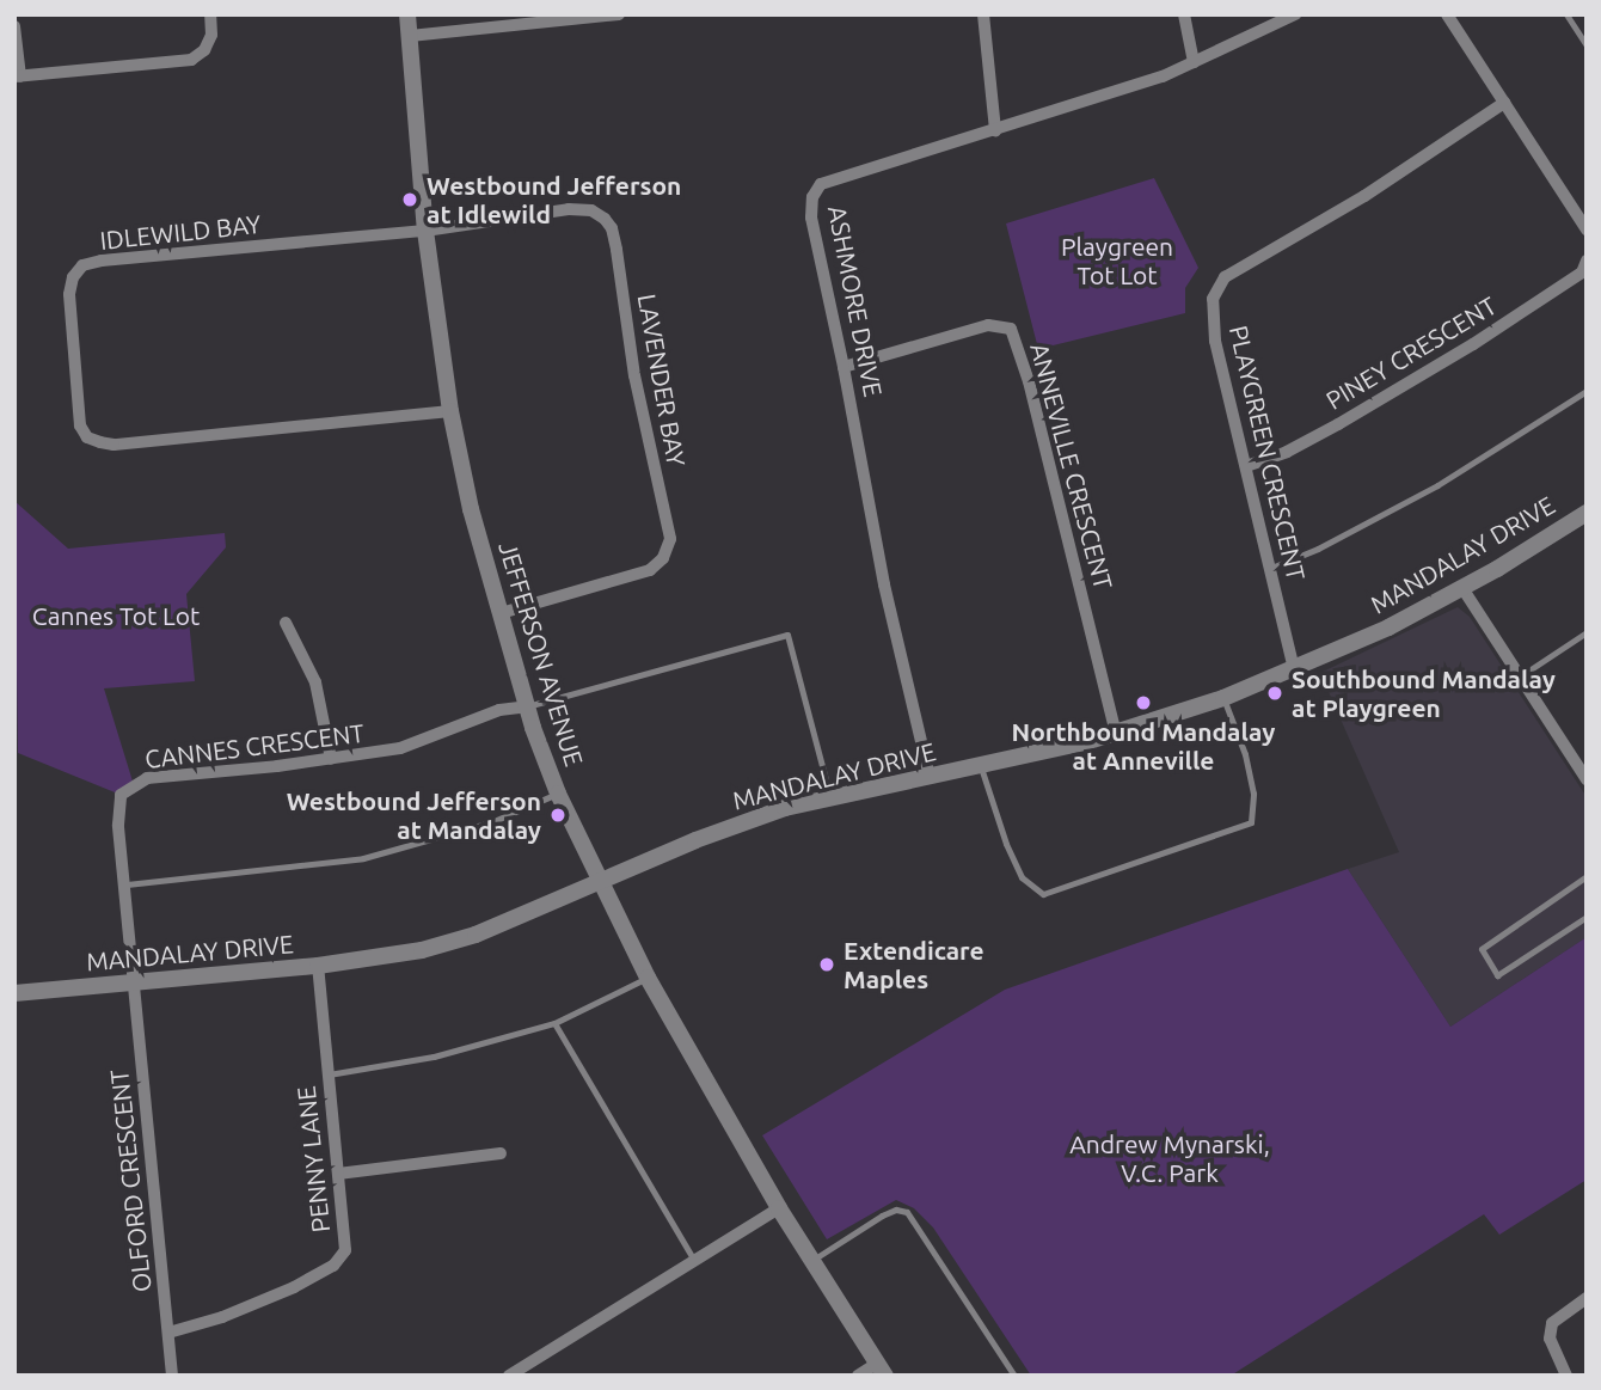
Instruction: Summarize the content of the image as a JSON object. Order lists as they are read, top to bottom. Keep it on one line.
{"streets":{"street":["IDLEWILD BAY","ASHMORE DRIVE","PINEY CRESCENT","LAVENDER BAY","PLAYGREEN CRESCENT","ANNEVILLE CRESCENT","MANDALAY DRIVE","JEFFERSON AVENUE","CANNES CRESCENT","PENNY LANE","OLFORD CRESCENT"]},"crossings":[["IDLEWILD BAY","LAVENDER BAY"],["IDLEWILD BAY","JEFFERSON AVENUE"],["ASHMORE DRIVE","ANNEVILLE CRESCENT"],["ASHMORE DRIVE","MANDALAY DRIVE"],["PINEY CRESCENT","PLAYGREEN CRESCENT"],["LAVENDER BAY","JEFFERSON AVENUE"],["PLAYGREEN CRESCENT","MANDALAY DRIVE"],["ANNEVILLE CRESCENT","MANDALAY DRIVE"],["MANDALAY DRIVE","JEFFERSON AVENUE"],["MANDALAY DRIVE","CANNES CRESCENT"],["MANDALAY DRIVE","PENNY LANE"],["MANDALAY DRIVE","OLFORD CRESCENT"],["JEFFERSON AVENUE","CANNES CRESCENT"],["CANNES CRESCENT","OLFORD CRESCENT"],["PENNY LANE","OLFORD CRESCENT"]],"parks":["Playgreen Tot Lot","Cannes Tot Lot","Andrew Mynarski, V.C. Park"],"places":["Westbound Jefferson at Idlewild","Southbound Mandalay at Playgreen","Northbound Mandalay at Anneville","Westbound Jefferson at Mandalay","Extendicare Maples"]}
